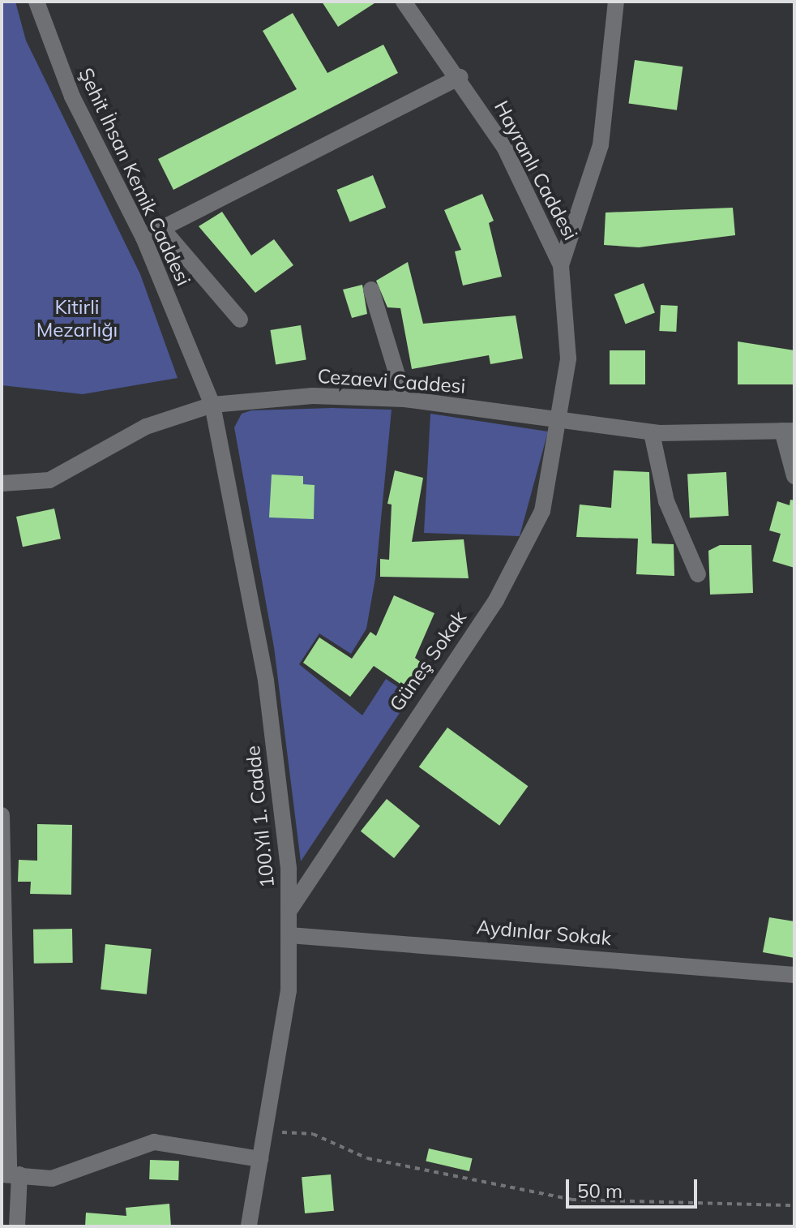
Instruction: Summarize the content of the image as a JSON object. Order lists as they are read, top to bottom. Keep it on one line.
{"streets":{"street":["Hayranlı Caddesi","Şehit İhsan Kemik Caddesi","Cezaevi Caddesi","Güneş Sokak","100.Yıl 1. Cadde","Aydınlar Sokak"]},"crossings":[["Hayranlı Caddesi","Güneş Sokak"],["Şehit İhsan Kemik Caddesi","Cezaevi Caddesi"],["Şehit İhsan Kemik Caddesi","100.Yıl 1. Cadde"],["Cezaevi Caddesi","Güneş Sokak"],["Cezaevi Caddesi","100.Yıl 1. Cadde"],["Güneş Sokak","100.Yıl 1. Cadde"],["100.Yıl 1. Cadde","Aydınlar Sokak"]],"parks":["Kitirli Mezarlığı"],"scale_bar":"50 m"}
